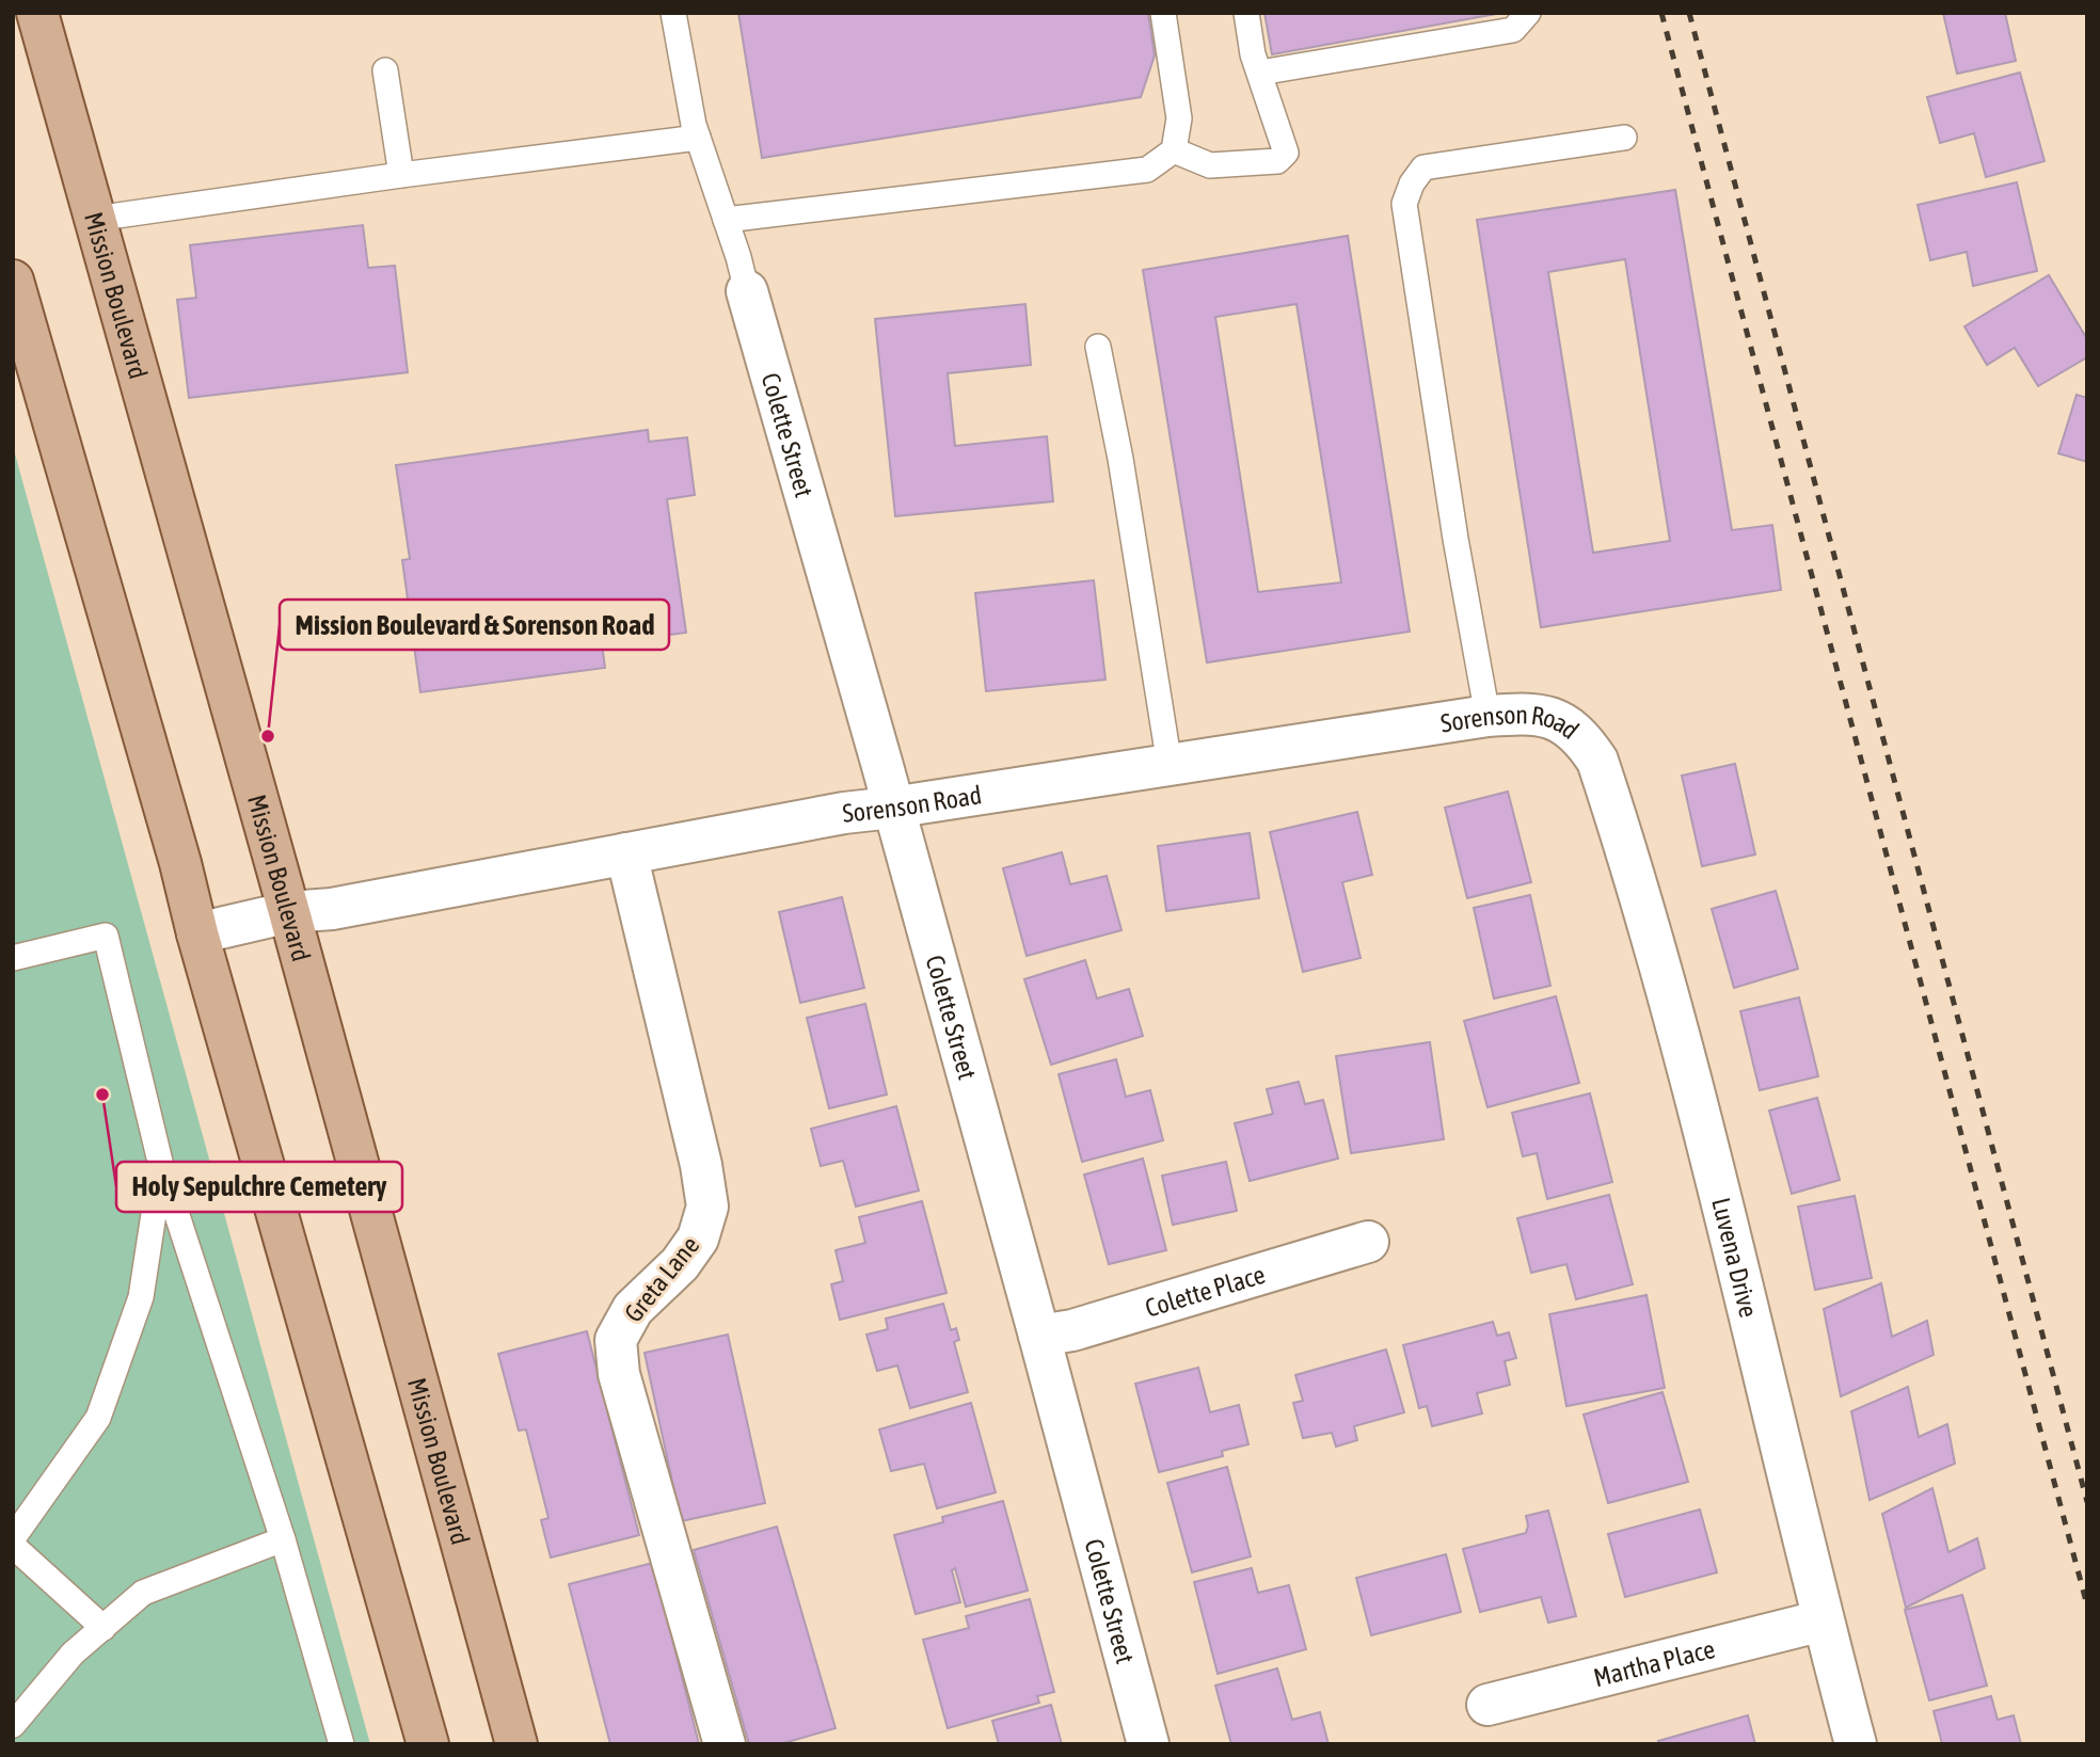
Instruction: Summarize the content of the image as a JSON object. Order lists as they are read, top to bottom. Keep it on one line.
{"streets":{"main road":["Mission Boulevard"],"street":["Colette Street","Sorenson Road","Luvena Drive","Greta Lane","Colette Place","Martha Place"]},"crossings":[["Mission Boulevard","Sorenson Road"],["Colette Street","Sorenson Road"],["Colette Street","Colette Place"],["Sorenson Road","Luvena Drive"],["Sorenson Road","Greta Lane"],["Luvena Drive","Martha Place"]],"places":["Mission Boulevard & Sorenson Road","Holy Sepulchre Cemetery"]}
